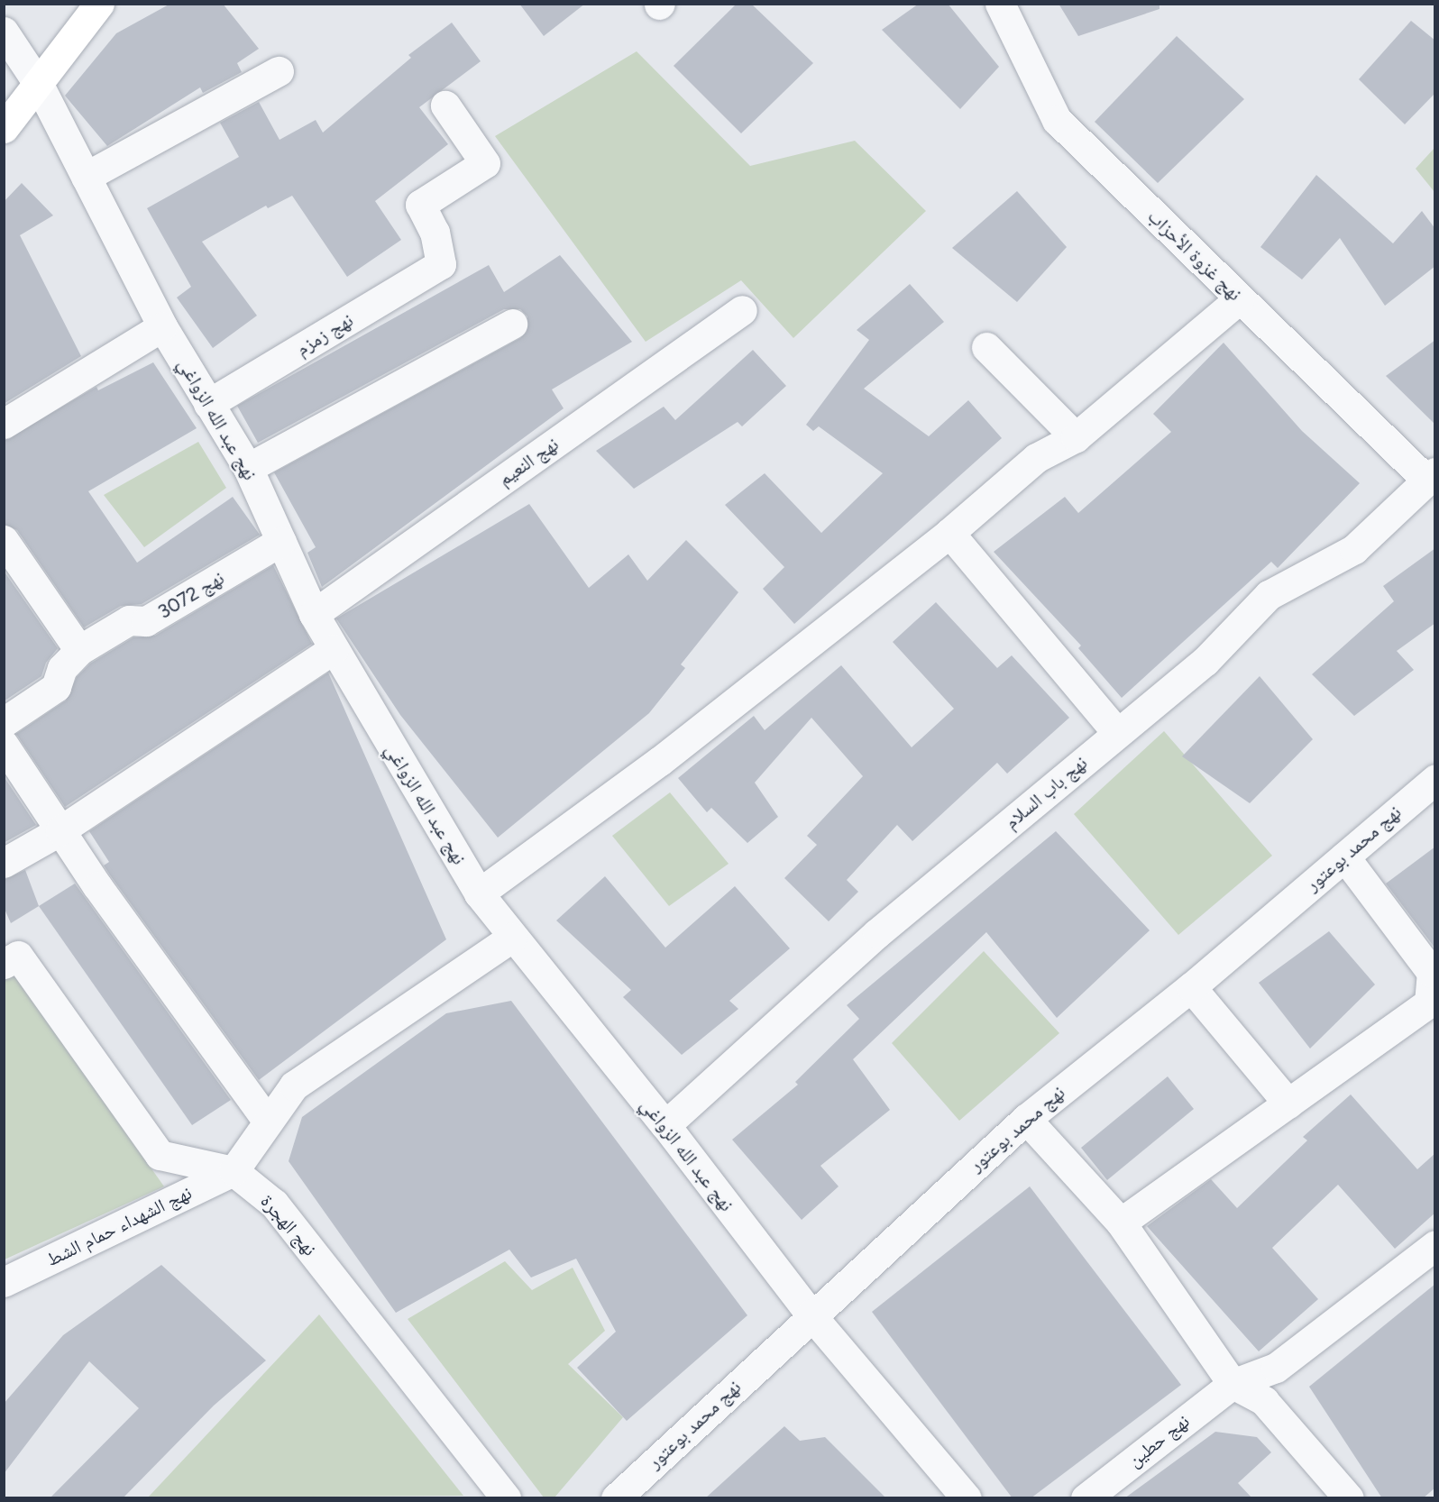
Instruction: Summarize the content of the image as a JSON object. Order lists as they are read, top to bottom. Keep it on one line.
{"streets":{"street":["نهج غزوة الأحزاب","نهج زمزم","نهج عبد الله الزواغي","نهج النعيم","نهج 3072","نهج باب السلام","نهج محمد بوعتور","نهج الهجرة","نهج الشهداء حمام الشط","نهج حطين"]},"crossings":[["نهج غزوة الأحزاب","نهج باب السلام"],["نهج زمزم","نهج عبد الله الزواغي"],["نهج عبد الله الزواغي","نهج النعيم"],["نهج عبد الله الزواغي","نهج 3072"],["نهج عبد الله الزواغي","نهج باب السلام"],["نهج عبد الله الزواغي","نهج محمد بوعتور"],["نهج الهجرة","نهج الشهداء حمام الشط"]]}
